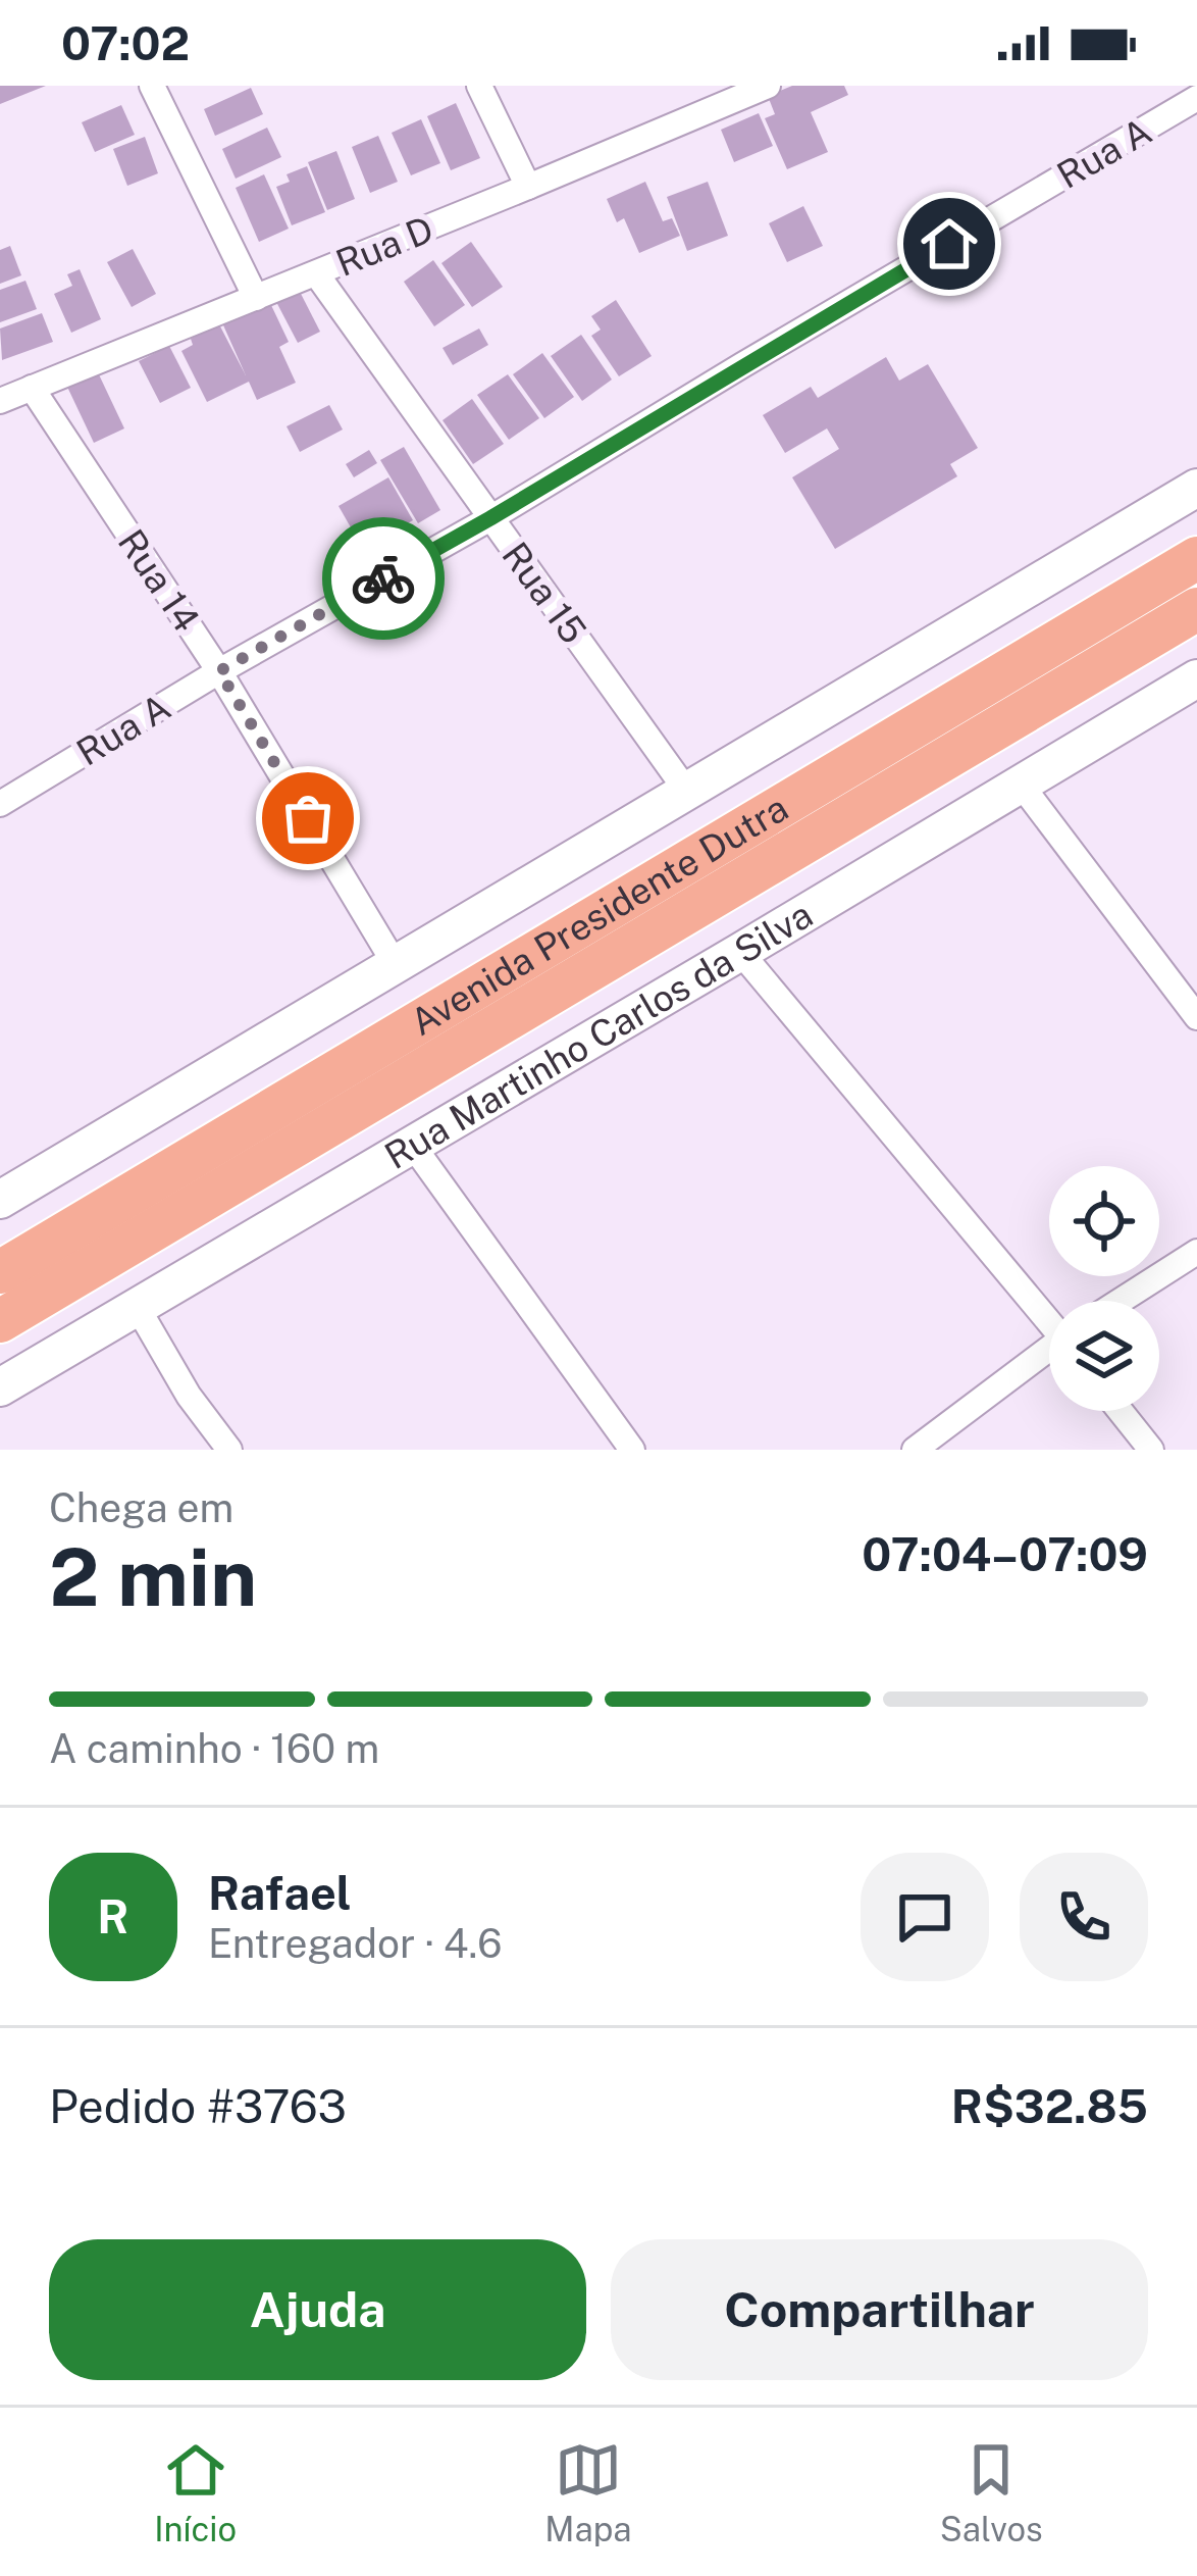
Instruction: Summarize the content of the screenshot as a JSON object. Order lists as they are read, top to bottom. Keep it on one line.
{"streets":{"highway":["Avenida Presidente Dutra"],"main road":["Rua Martinho Carlos da Silva"],"street":["Rua A","Rua D","Rua 14","Rua 15"]},"crossings":[["Rua A","Rua 14"],["Rua A","Rua 15"],["Rua D","Rua 14"],["Rua D","Rua 15"]],"page":{"status":"07:02","heading":["2 min","Chega em","07:04–07:09"],"panel":["Rafael","Entregador · 4.6","Pedido #3763","R$32.85"],"bar":"A caminho · 160 m","round":"R","buttons":["Ajuda","Compartilhar"],"tabs":["Início","Mapa","Salvos"]}}
